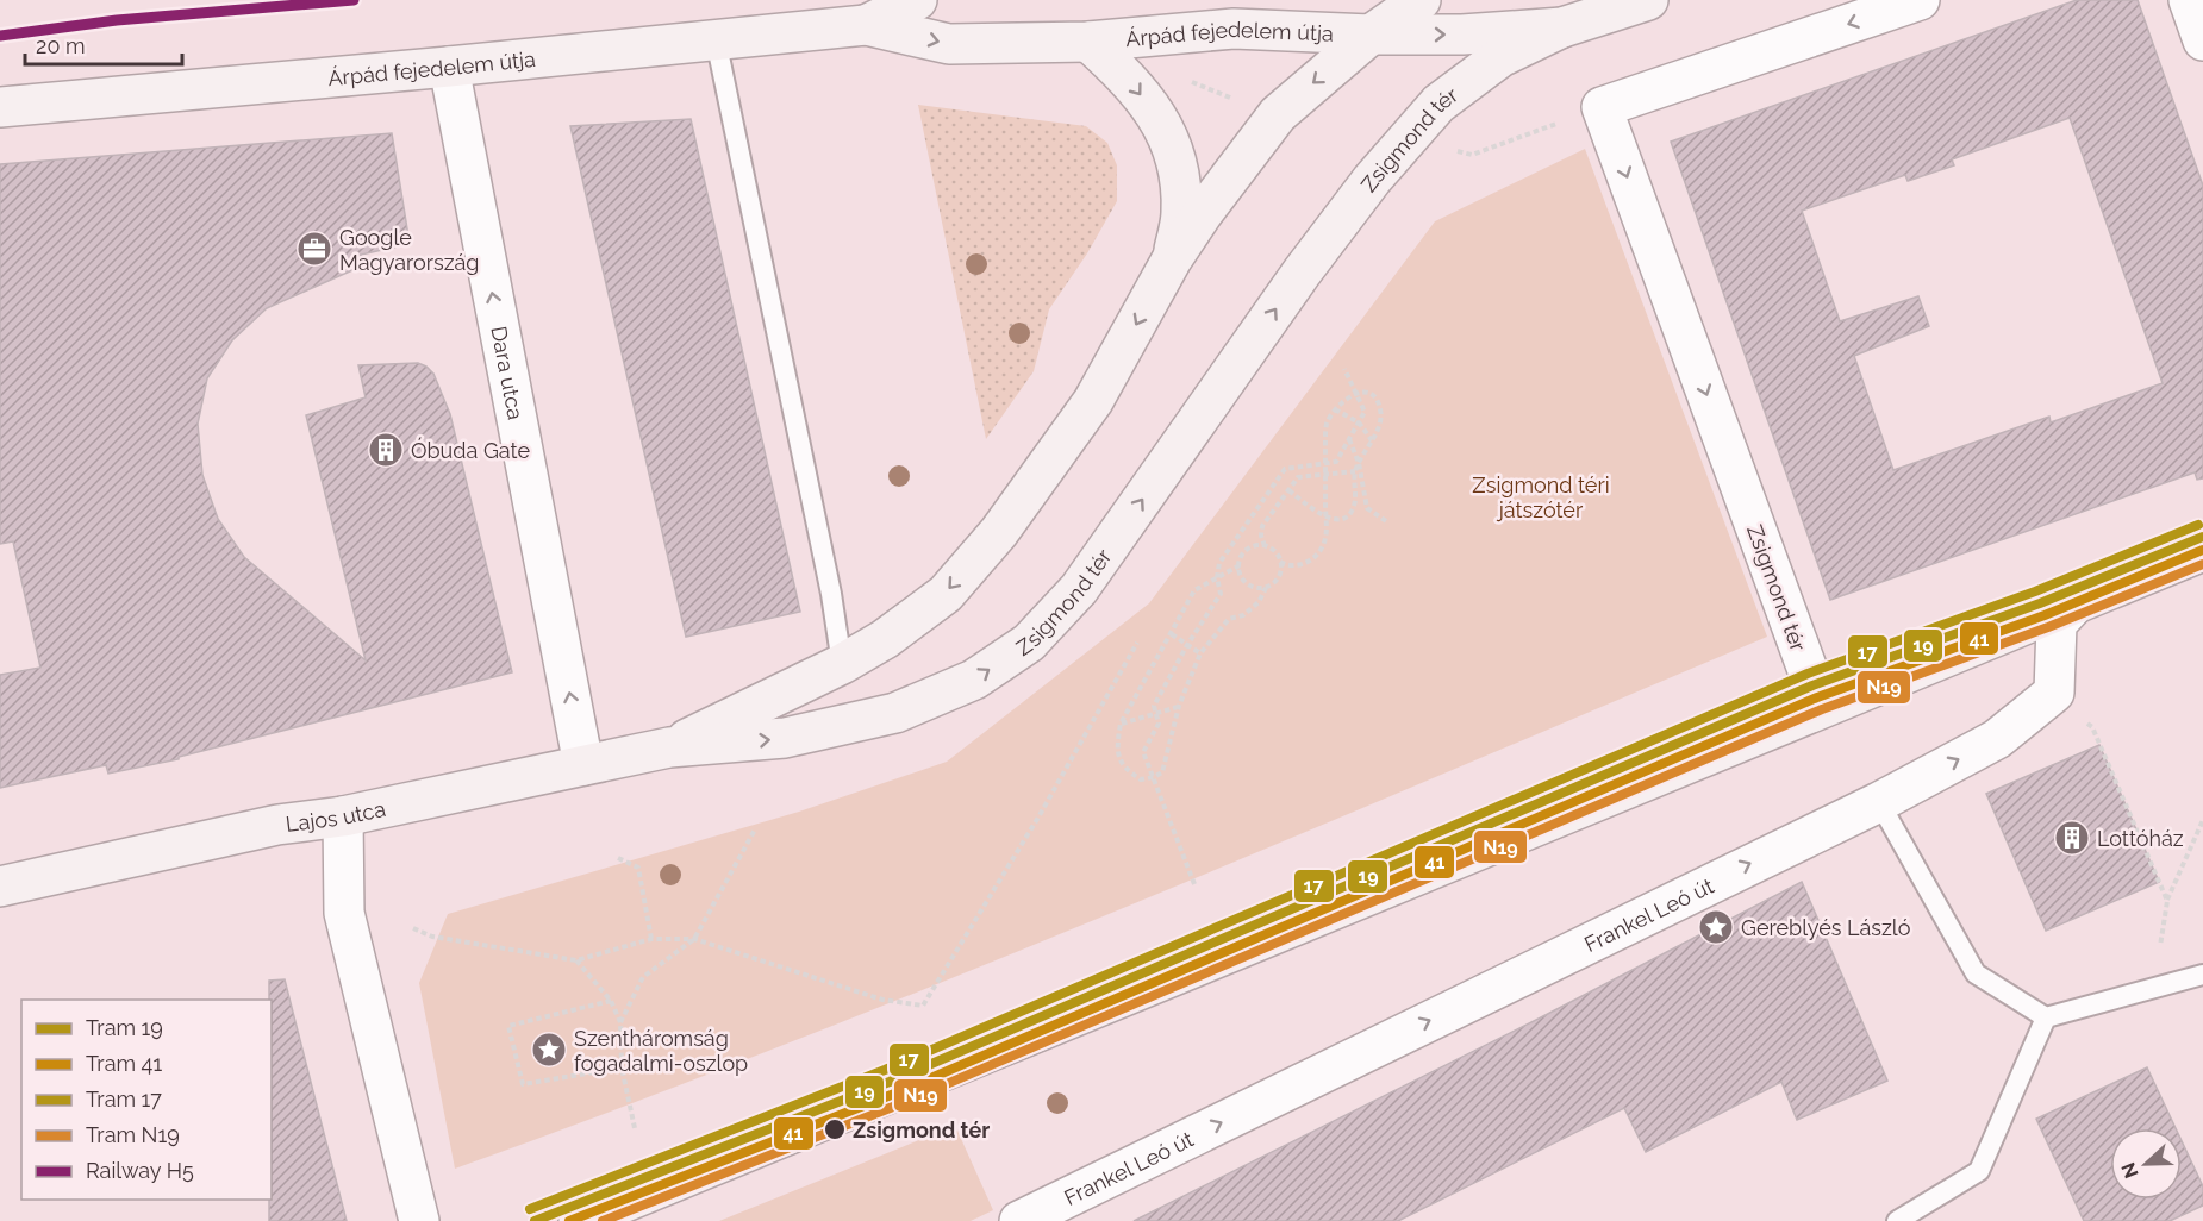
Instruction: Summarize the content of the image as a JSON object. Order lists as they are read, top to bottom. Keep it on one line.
{"streets":{"street":["Árpád fejedelem útja","Zsigmond tér","Dara utca","Lajos utca","Frankel Leó út"]},"crossings":[["Árpád fejedelem útja","Zsigmond tér"],["Árpád fejedelem útja","Dara utca"],["Zsigmond tér","Lajos utca"],["Dara utca","Lajos utca"]],"one_way":["Dara utca"],"parks":["Zsigmond téri játszótér"],"places":{"office":["Google Magyarország"],"building":["Óbuda Gate","Lottóház"],"place":["Gereblyés László","Szentháromság fogadalmi-oszlop"],"other":["Zsigmond tér"]},"lines":["rail line H5","tram line 17","tram line 19","tram line 41","tram line N19"],"legend":["Tram 19","Tram 41","Tram 17","Tram N19","Railway H5"],"scale_bar":"20 m","north":"left"}
